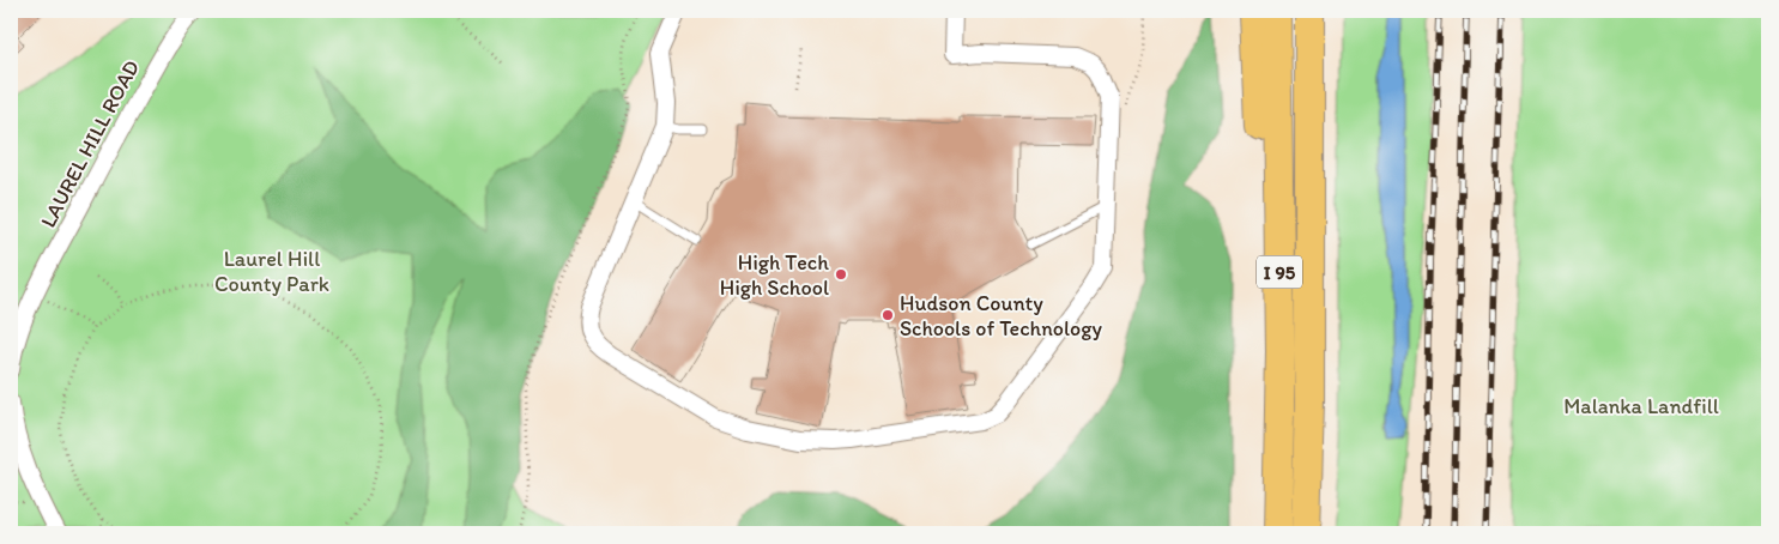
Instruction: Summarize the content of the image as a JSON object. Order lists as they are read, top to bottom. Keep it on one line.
{"streets":{"highway":["I 95"],"street":["LAUREL HILL ROAD"]},"parks":["Laurel Hill County Park","Malanka Landfill"],"places":["High Tech High School","Hudson County Schools of Technology"]}
